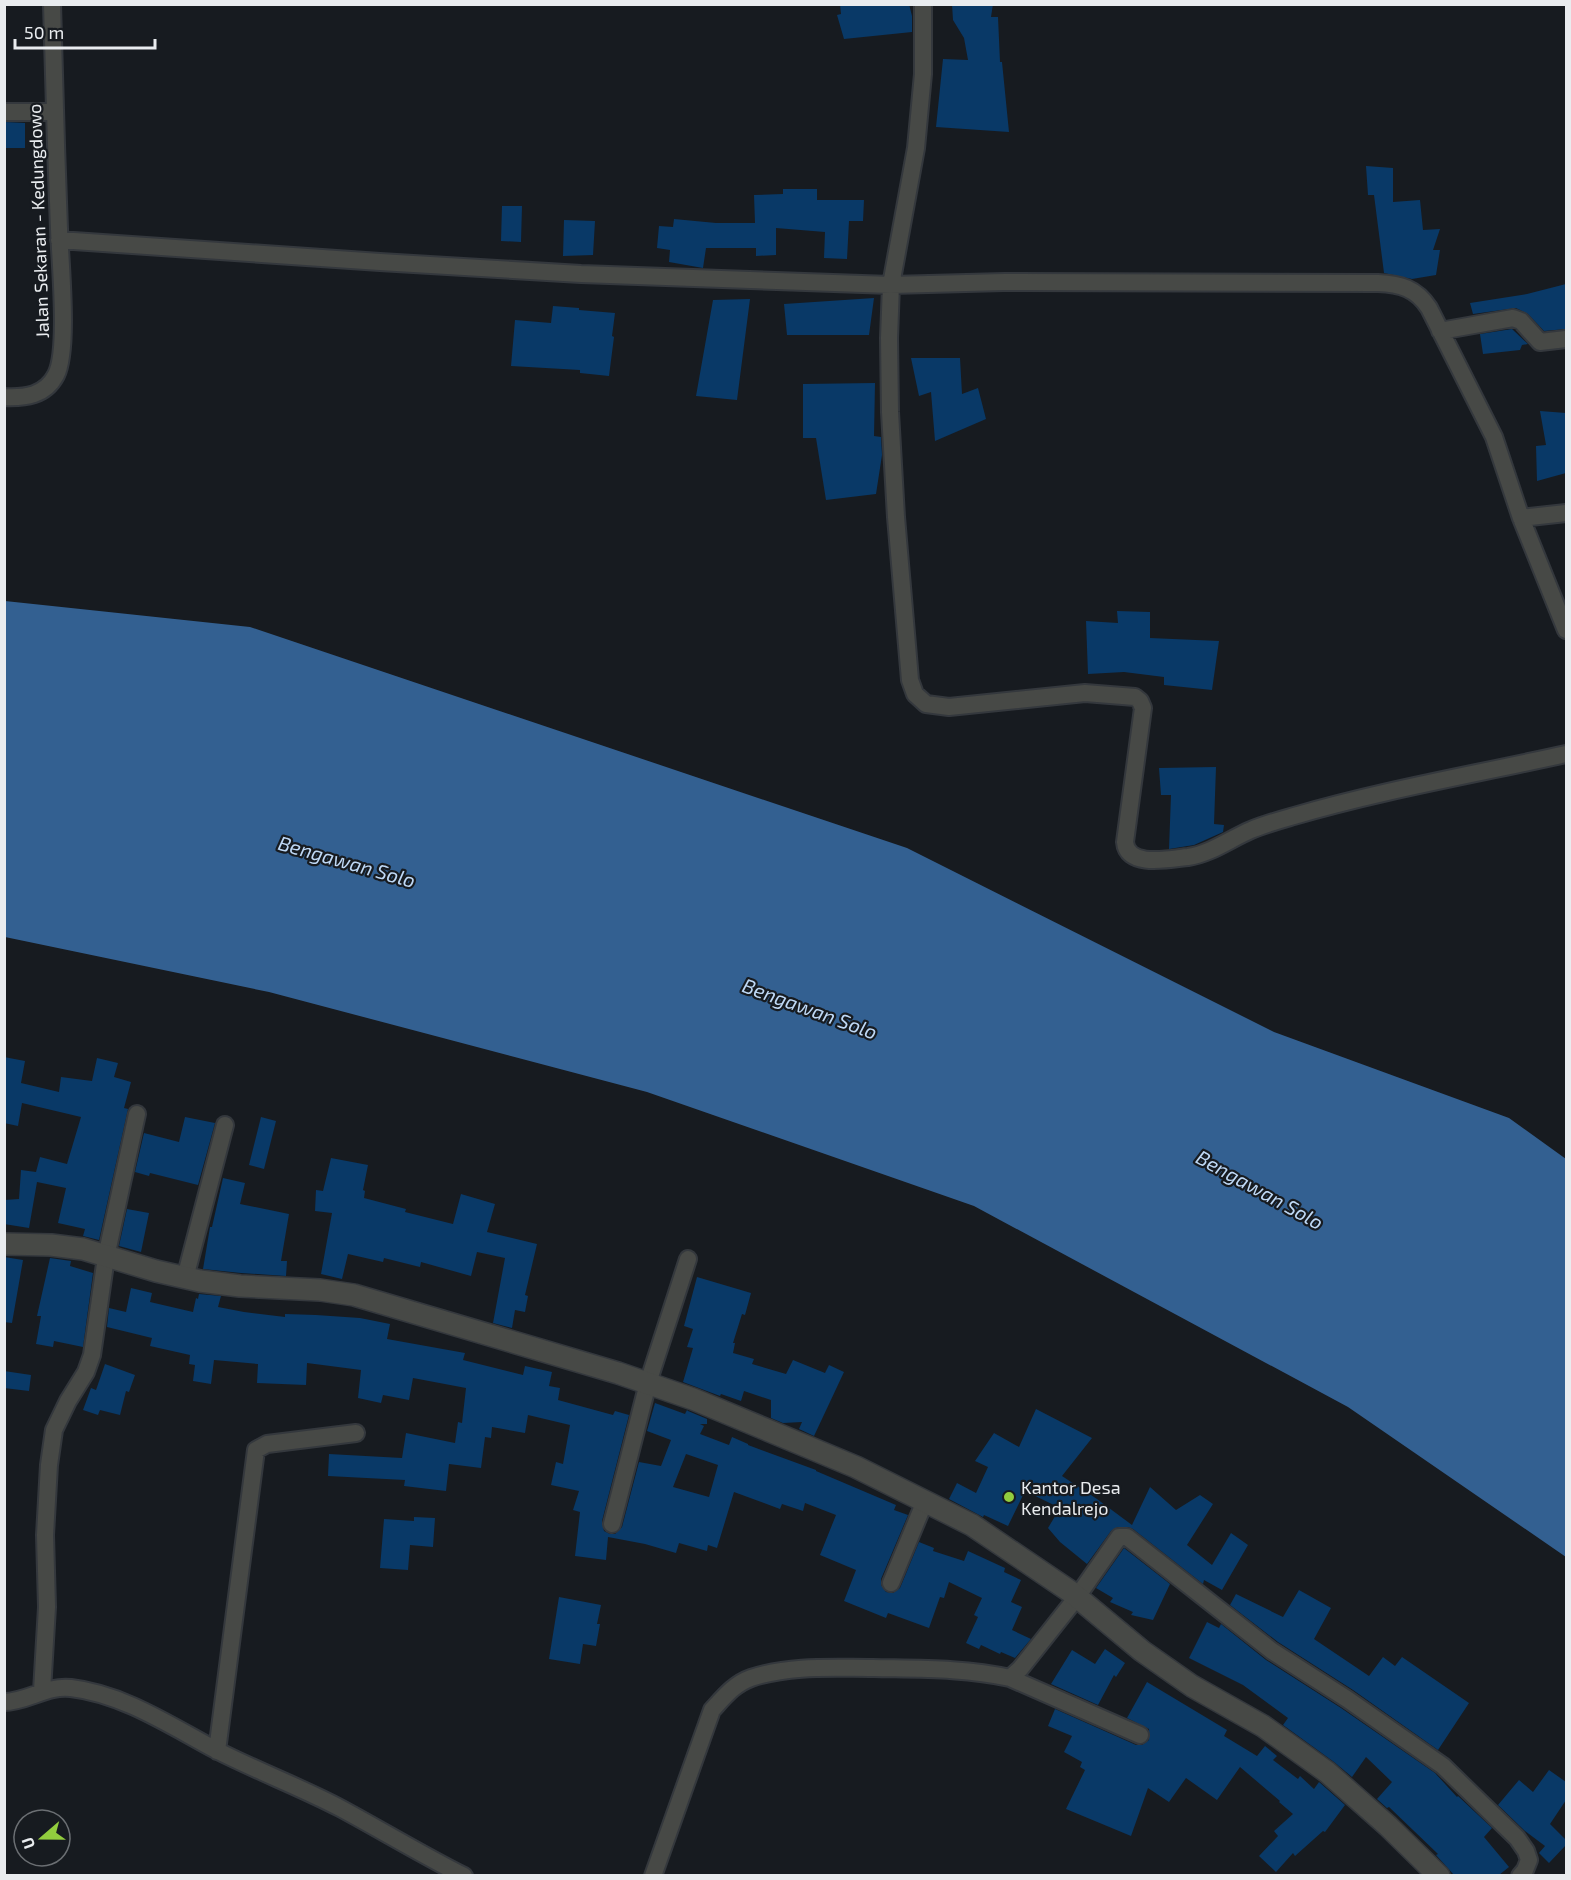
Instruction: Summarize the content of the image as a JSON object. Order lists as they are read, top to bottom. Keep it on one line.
{"streets":{"street":["Jalan Sekaran - Kedungdowo"]},"water":["Bengawan Solo"],"places":["Kantor Desa Kendalrejo"],"scale_bar":"50 m","north":"left"}
